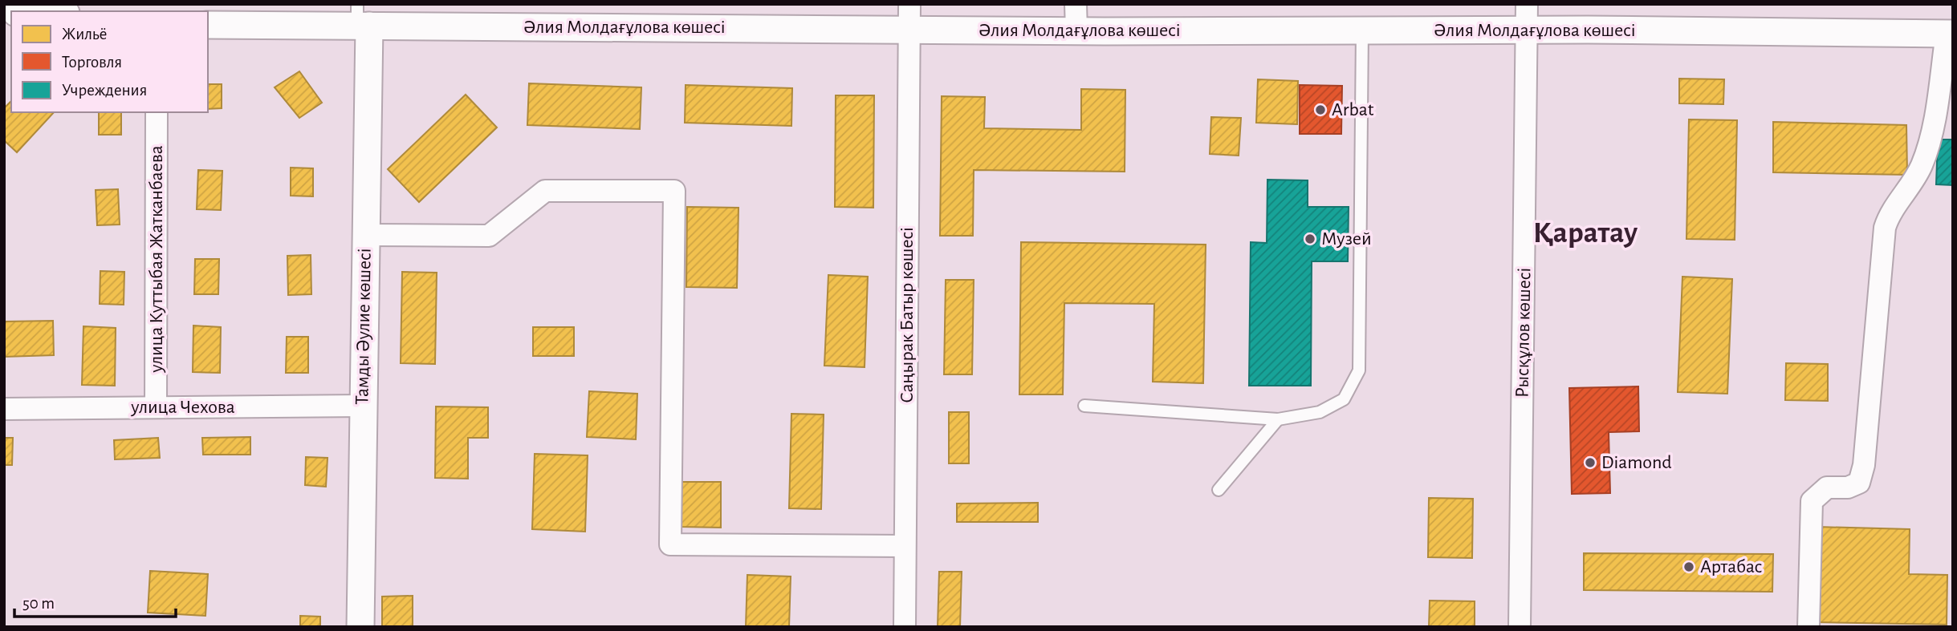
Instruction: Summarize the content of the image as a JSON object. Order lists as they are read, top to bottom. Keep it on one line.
{"streets":{"street":["Әлия Молдағұлова көшесі","улица Куттыбая Жатканбаева","Саңырак Батыр көшесі","Тамды Әулие көшесі","Рысқұлов көшесі","улица Чехова"]},"crossings":[["Әлия Молдағұлова көшесі","Саңырак Батыр көшесі"],["Әлия Молдағұлова көшесі","Тамды Әулие көшесі"],["Әлия Молдағұлова көшесі","Рысқұлов көшесі"],["улица Куттыбая Жатканбаева","улица Чехова"],["Тамды Әулие көшесі","улица Чехова"]],"districts":["Қаратау"],"places":["Arbat","Музей","Diamond","Артабас"],"legend":["Жильё","Торговля","Учреждения"],"scale_bar":"50 m"}
